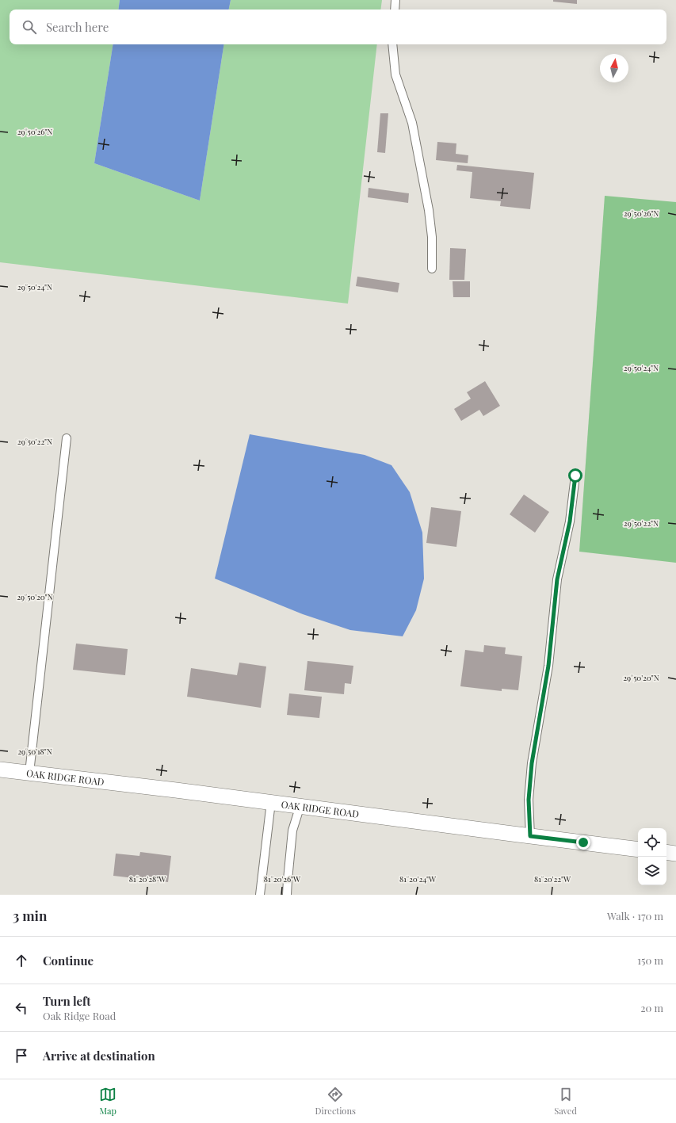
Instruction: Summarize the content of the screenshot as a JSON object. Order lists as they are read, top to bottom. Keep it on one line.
{"streets":{"street":["OAK RIDGE ROAD"]},"north":"top","page":{"search":"Search here","heading":["3 min","Walk · 170 m"],"list":[["Continue","150 m"],["Turn left","Oak Ridge Road","20 m"],"Arrive at destination"],"nav":["Map","Directions","Saved"]},"coordinates":["29°50'26\"N","29°50'24\"N","29°50'22\"N","29°50'20\"N","29°50'18\"N","81°20'28\"W","81°20'26\"W","81°20'24\"W","81°20'22\"W"]}
